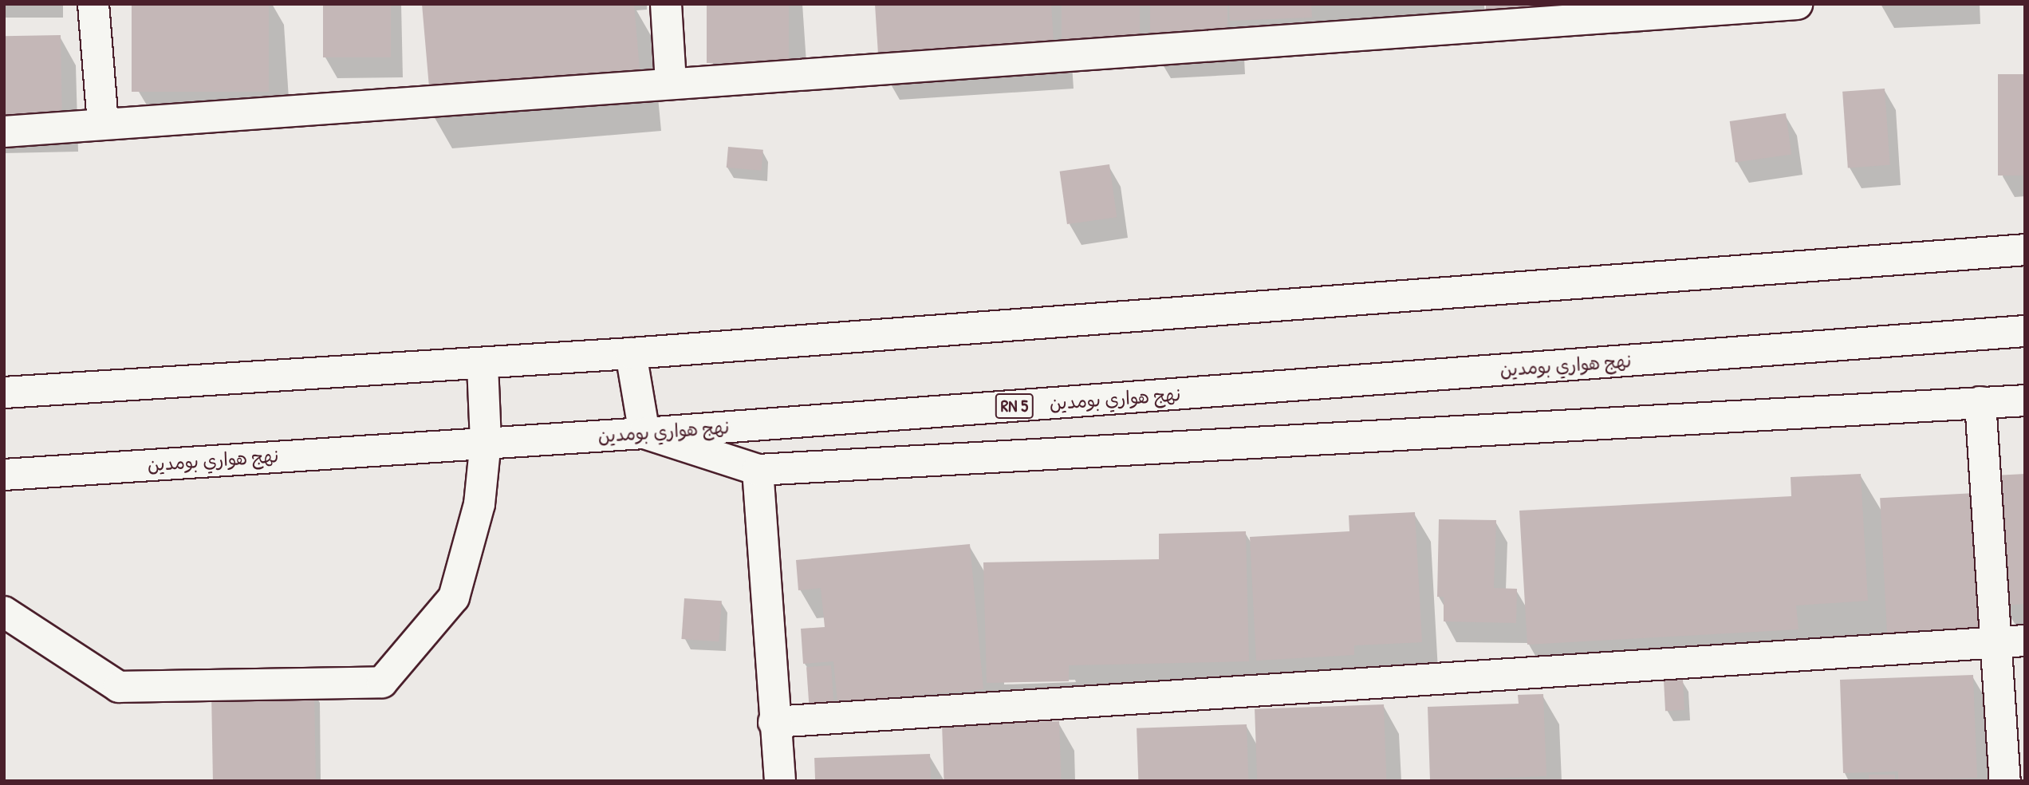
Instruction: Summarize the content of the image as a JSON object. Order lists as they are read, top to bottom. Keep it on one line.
{"streets":{"street":["نهج هواري بومدين","RN 5"]}}
